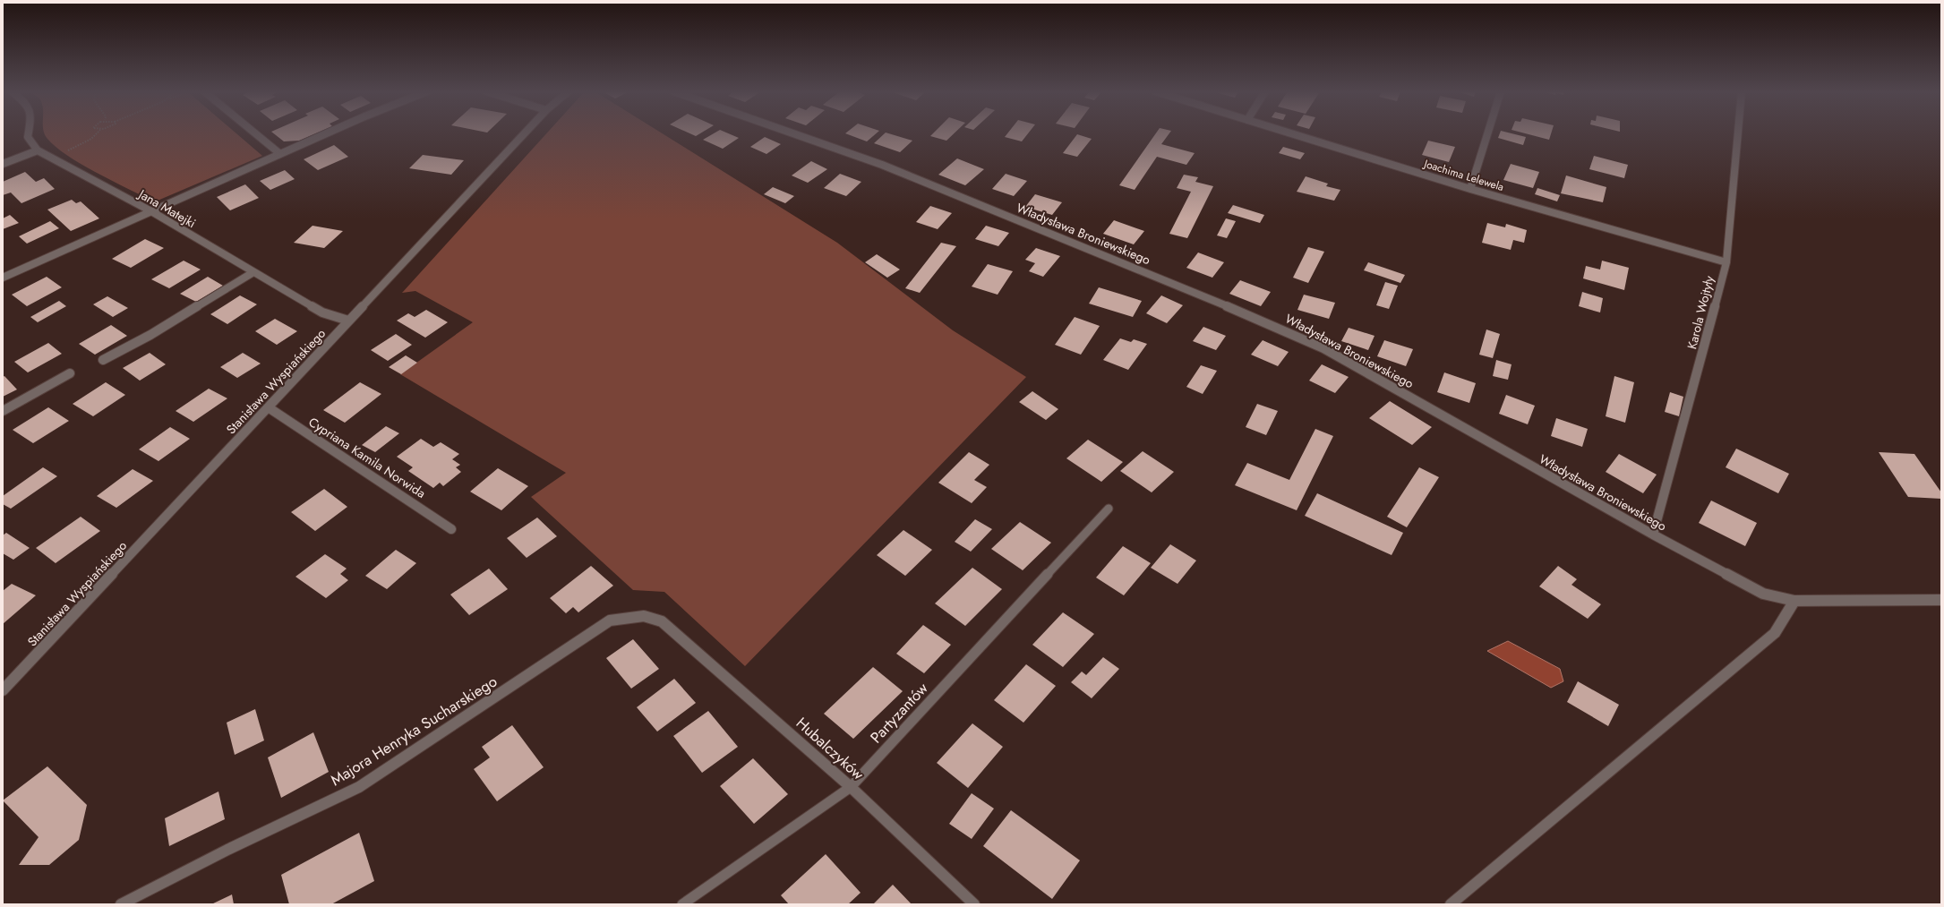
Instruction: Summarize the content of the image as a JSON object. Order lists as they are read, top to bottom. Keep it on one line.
{"streets":{"street":["Joachima Lelewela","Jana Matejki","Władysława Broniewskiego","Karola Wojtyły","Stanisława Wyspiańskiego","Cypriana Kamila Norwida","Majora Henryka Sucharskiego","Hubalczyków"],"lane":["Partyzantów"]},"crossings":[["Joachima Lelewela","Karola Wojtyły"],["Jana Matejki","Stanisława Wyspiańskiego"],["Władysława Broniewskiego","Karola Wojtyły"],["Stanisława Wyspiańskiego","Cypriana Kamila Norwida"],["Partyzantów","Hubalczyków"],["Majora Henryka Sucharskiego","Hubalczyków"]]}
